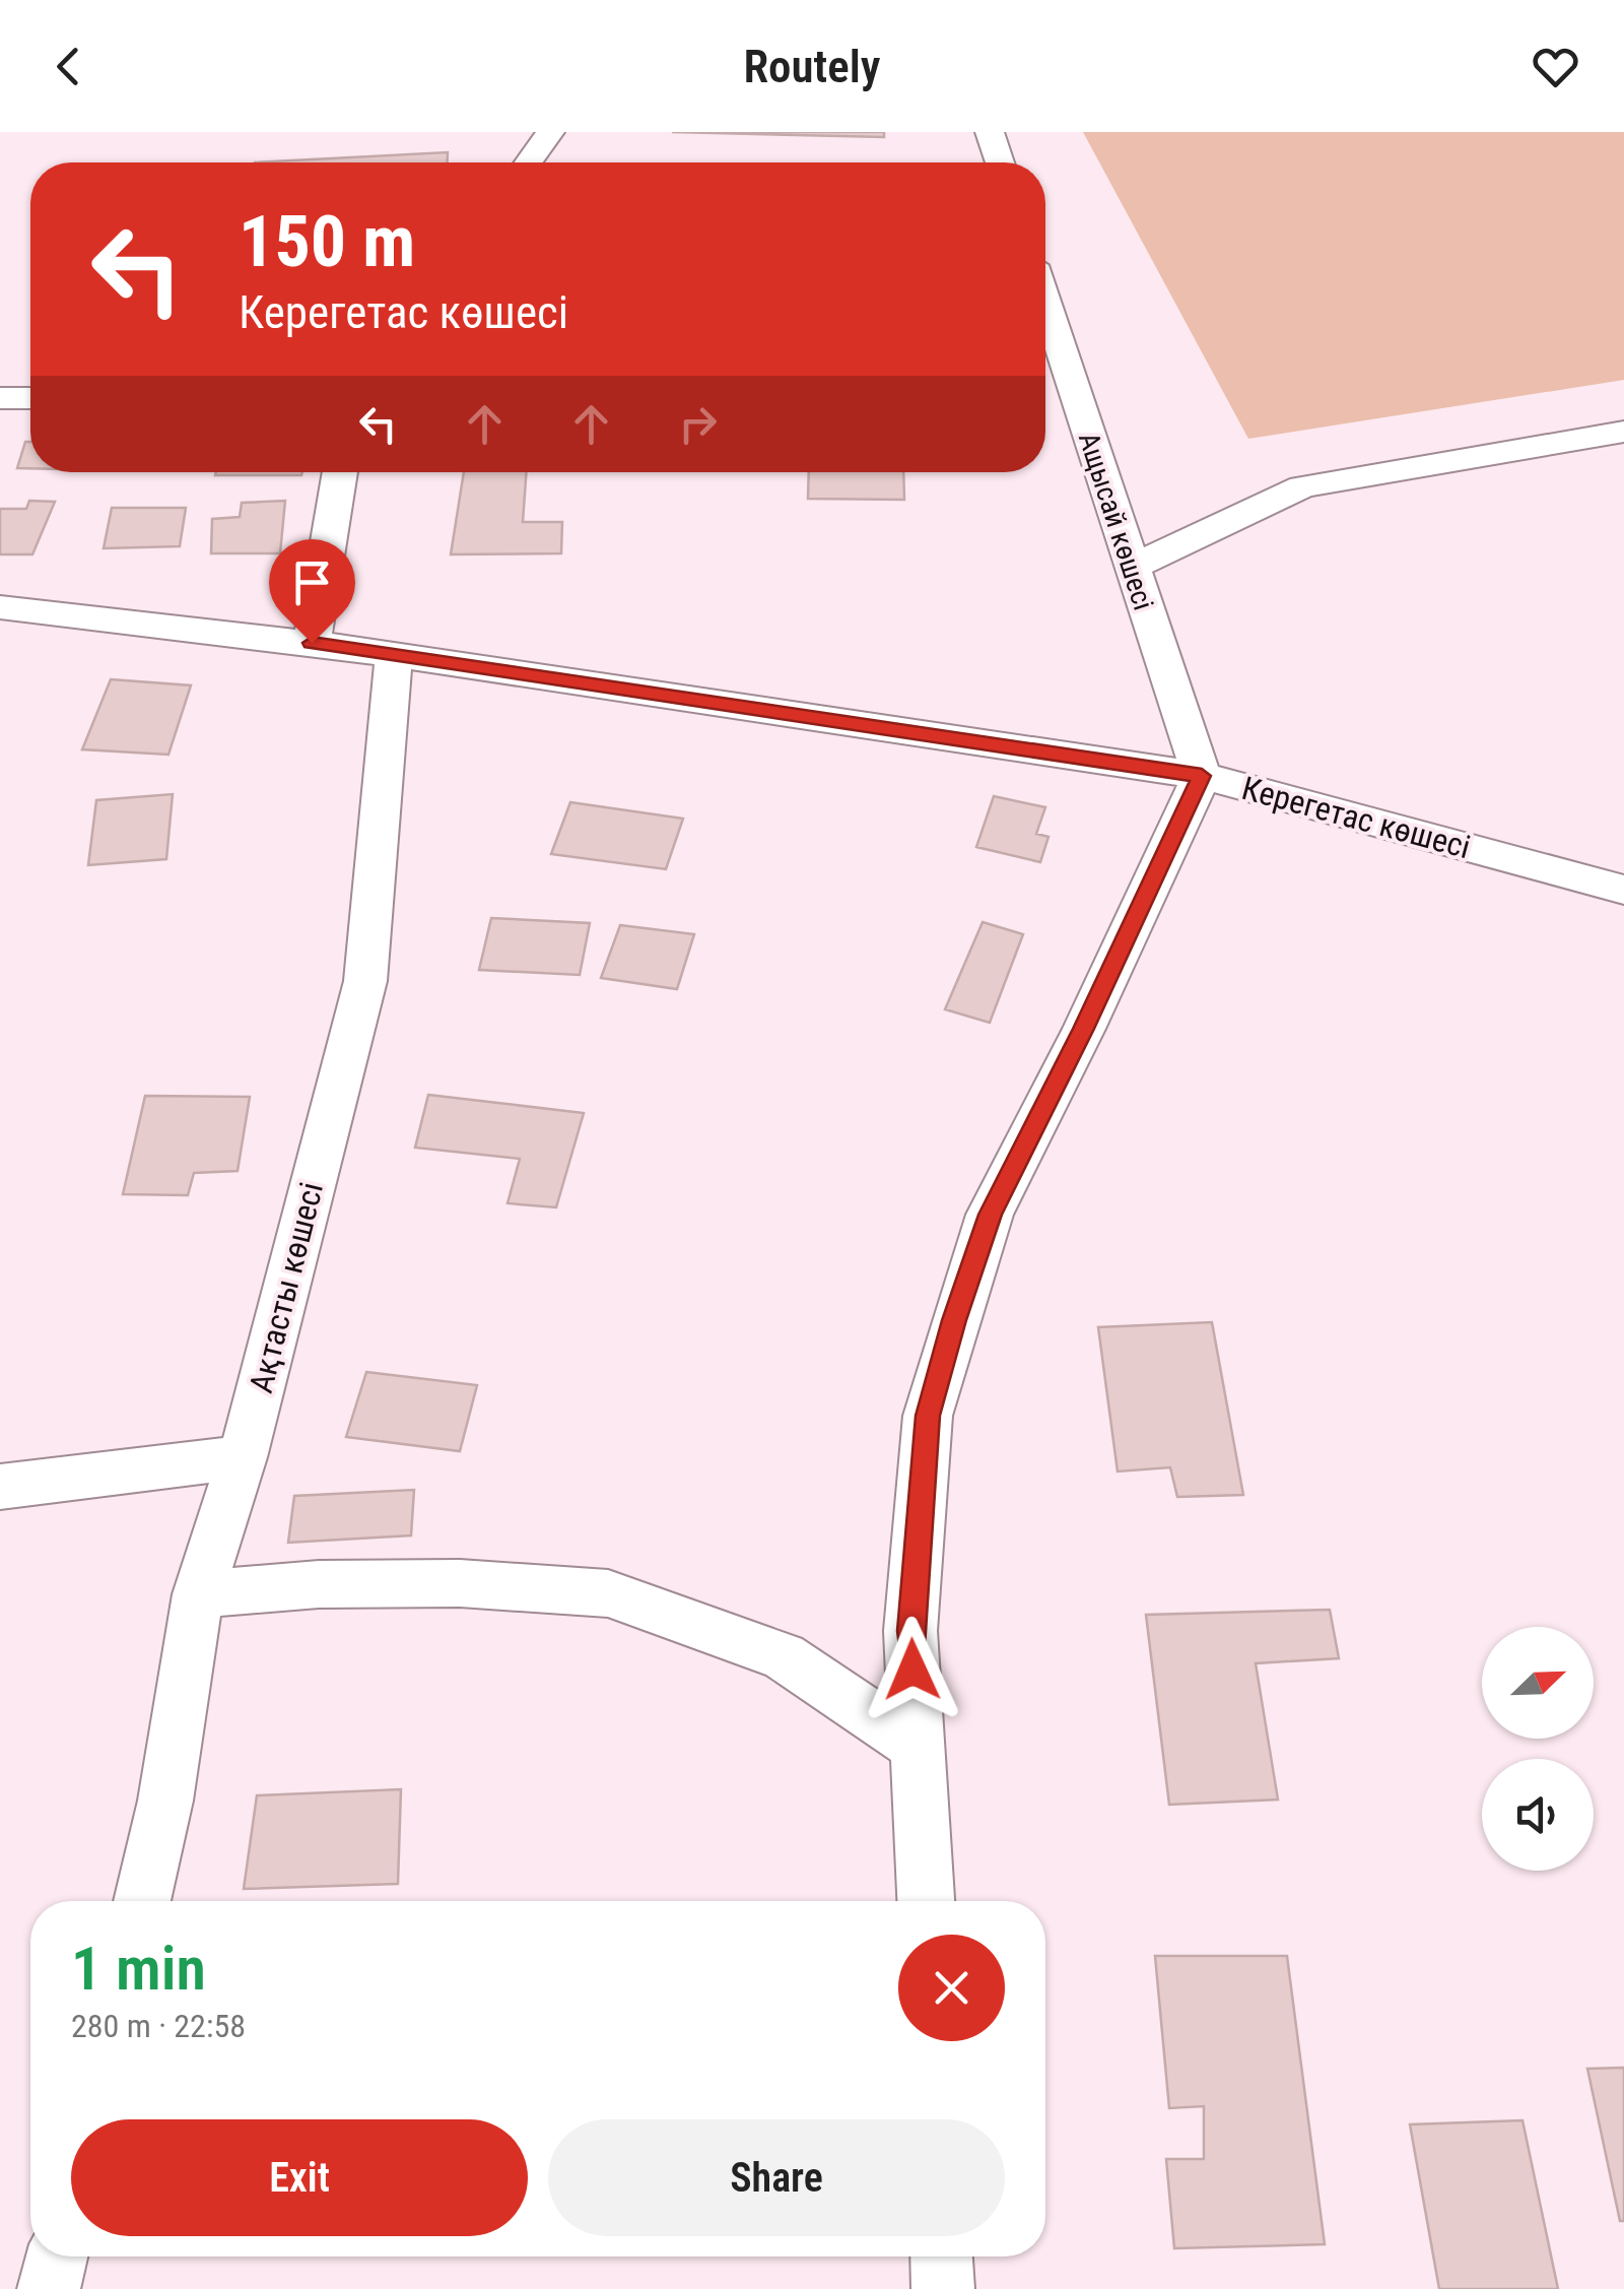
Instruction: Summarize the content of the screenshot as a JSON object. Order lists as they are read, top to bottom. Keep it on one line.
{"streets":{"street":["Ащысай көшесі","Керегетас көшесі","Ақтасты көшесі"]},"crossings":[["Ащысай көшесі","Керегетас көшесі"],["Керегетас көшесі","Ақтасты көшесі"]],"north":"top right","page":{"header":"Routely","turn":["150 m","Керегетас көшесі"],"heading":["1 min","280 m · 22:58"],"buttons":["Exit","Share"]}}
